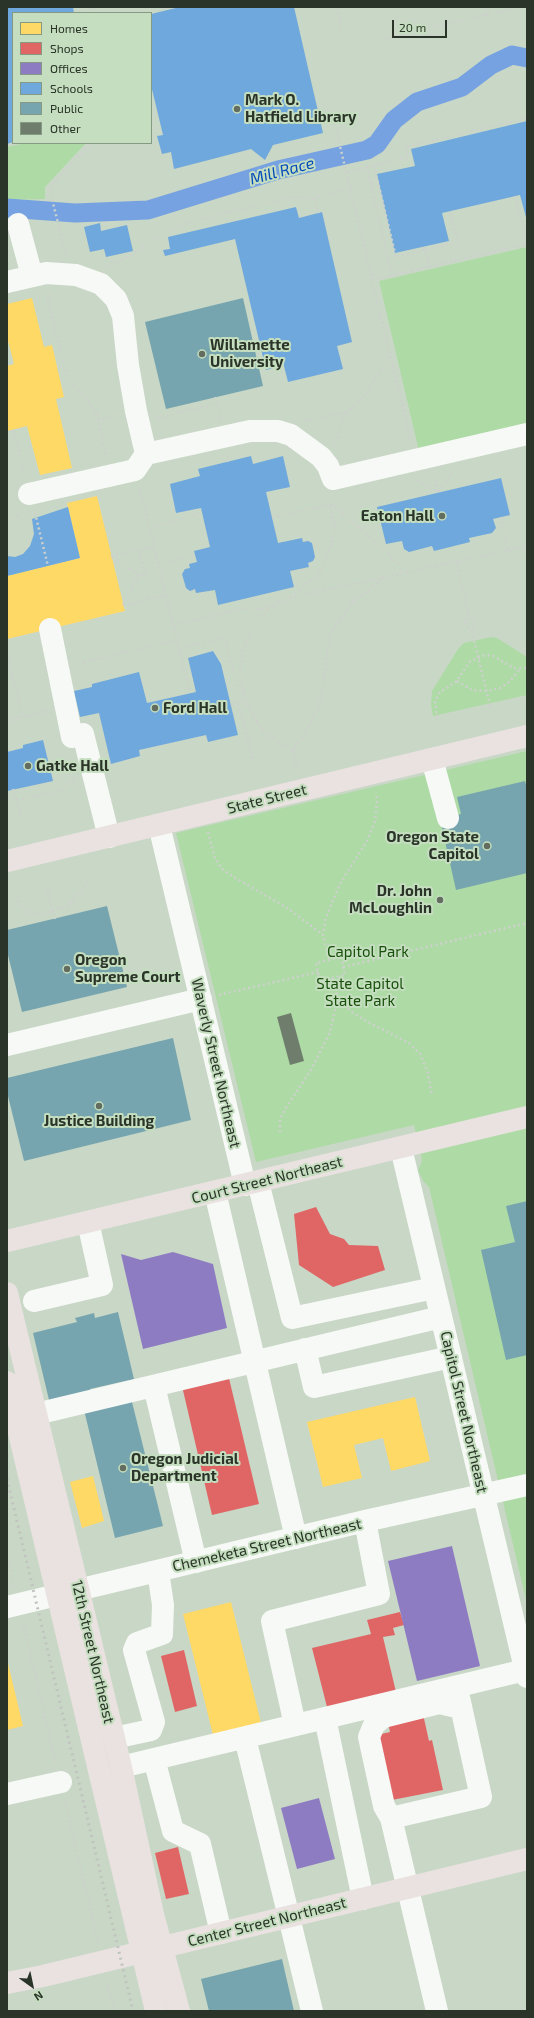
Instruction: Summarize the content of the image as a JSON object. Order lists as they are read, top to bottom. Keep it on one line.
{"streets":{"main road":["State Street","Court Street Northeast","12th Street Northeast","Center Street Northeast"],"street":["Waverly Street Northeast","Capitol Street Northeast","Chemeketa Street Northeast"]},"crossings":[["State Street","Waverly Street Northeast"],["Waverly Street Northeast","Court Street Northeast"],["Waverly Street Northeast","Capitol Street Northeast"],["Court Street Northeast","Capitol Street Northeast"],["Capitol Street Northeast","Chemeketa Street Northeast"],["Chemeketa Street Northeast","12th Street Northeast"],["12th Street Northeast","Center Street Northeast"]],"water":["Mill Race"],"parks":["Capitol Park","State Capitol State Park"],"places":["Mark O. Hatfield Library","Willamette University","Eaton Hall","Ford Hall","Gatke Hall","Oregon State Capitol","Dr. John McLoughlin","Oregon Supreme Court","Justice Building","Oregon Judicial Department"],"legend":["Homes","Shops","Offices","Schools","Public","Other"],"scale_bar":"20 m","north":"bottom right"}
